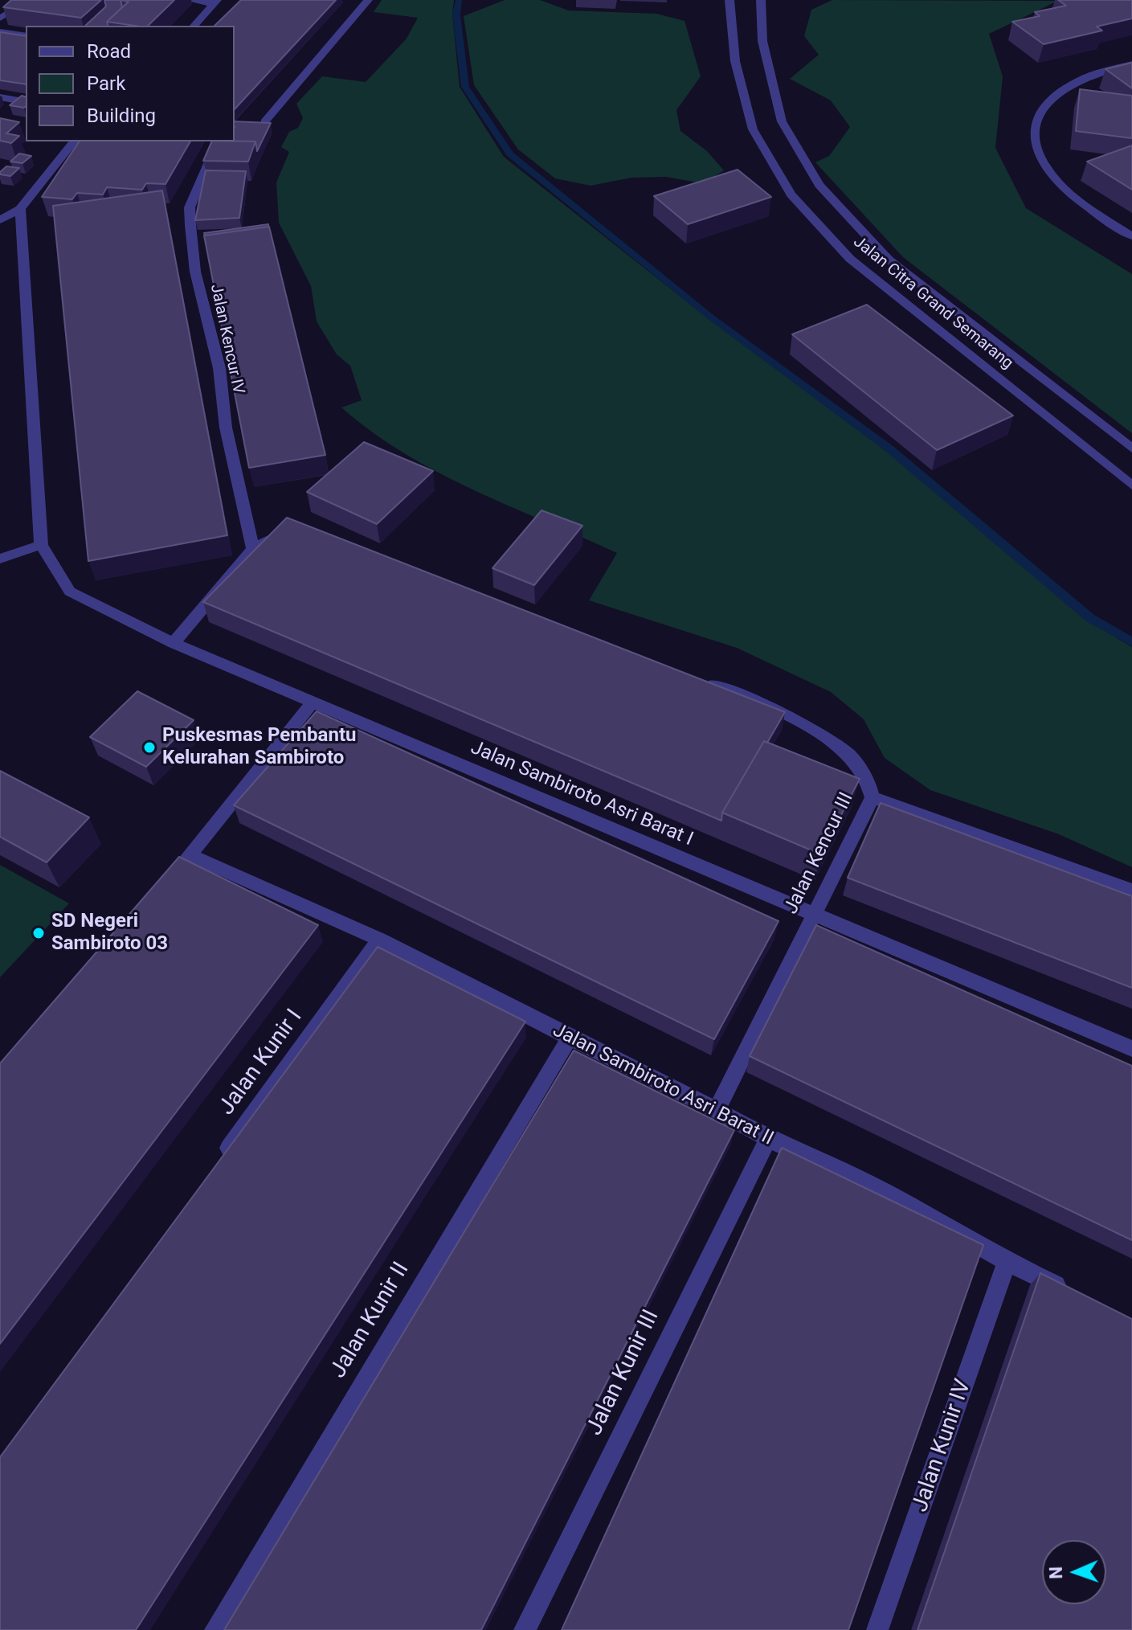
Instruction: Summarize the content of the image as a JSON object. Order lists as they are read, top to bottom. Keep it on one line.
{"streets":{"street":["Jalan Citra Grand Semarang","Jalan Kencur IV","Jalan Sambiroto Asri Barat I","Jalan Kencur III","Jalan Kunir I","Jalan Sambiroto Asri Barat II","Jalan Kunir II","Jalan Kunir III","Jalan Kunir IV"]},"crossings":[["Jalan Sambiroto Asri Barat I","Jalan Kencur III"],["Jalan Kencur III","Jalan Sambiroto Asri Barat II"],["Jalan Kunir I","Jalan Sambiroto Asri Barat II"],["Jalan Sambiroto Asri Barat II","Jalan Kunir II"],["Jalan Sambiroto Asri Barat II","Jalan Kunir III"],["Jalan Sambiroto Asri Barat II","Jalan Kunir IV"]],"places":["Puskesmas Pembantu Kelurahan Sambiroto","SD Negeri Sambiroto 03"],"legend":["Road","Park","Building"],"north":"left"}
